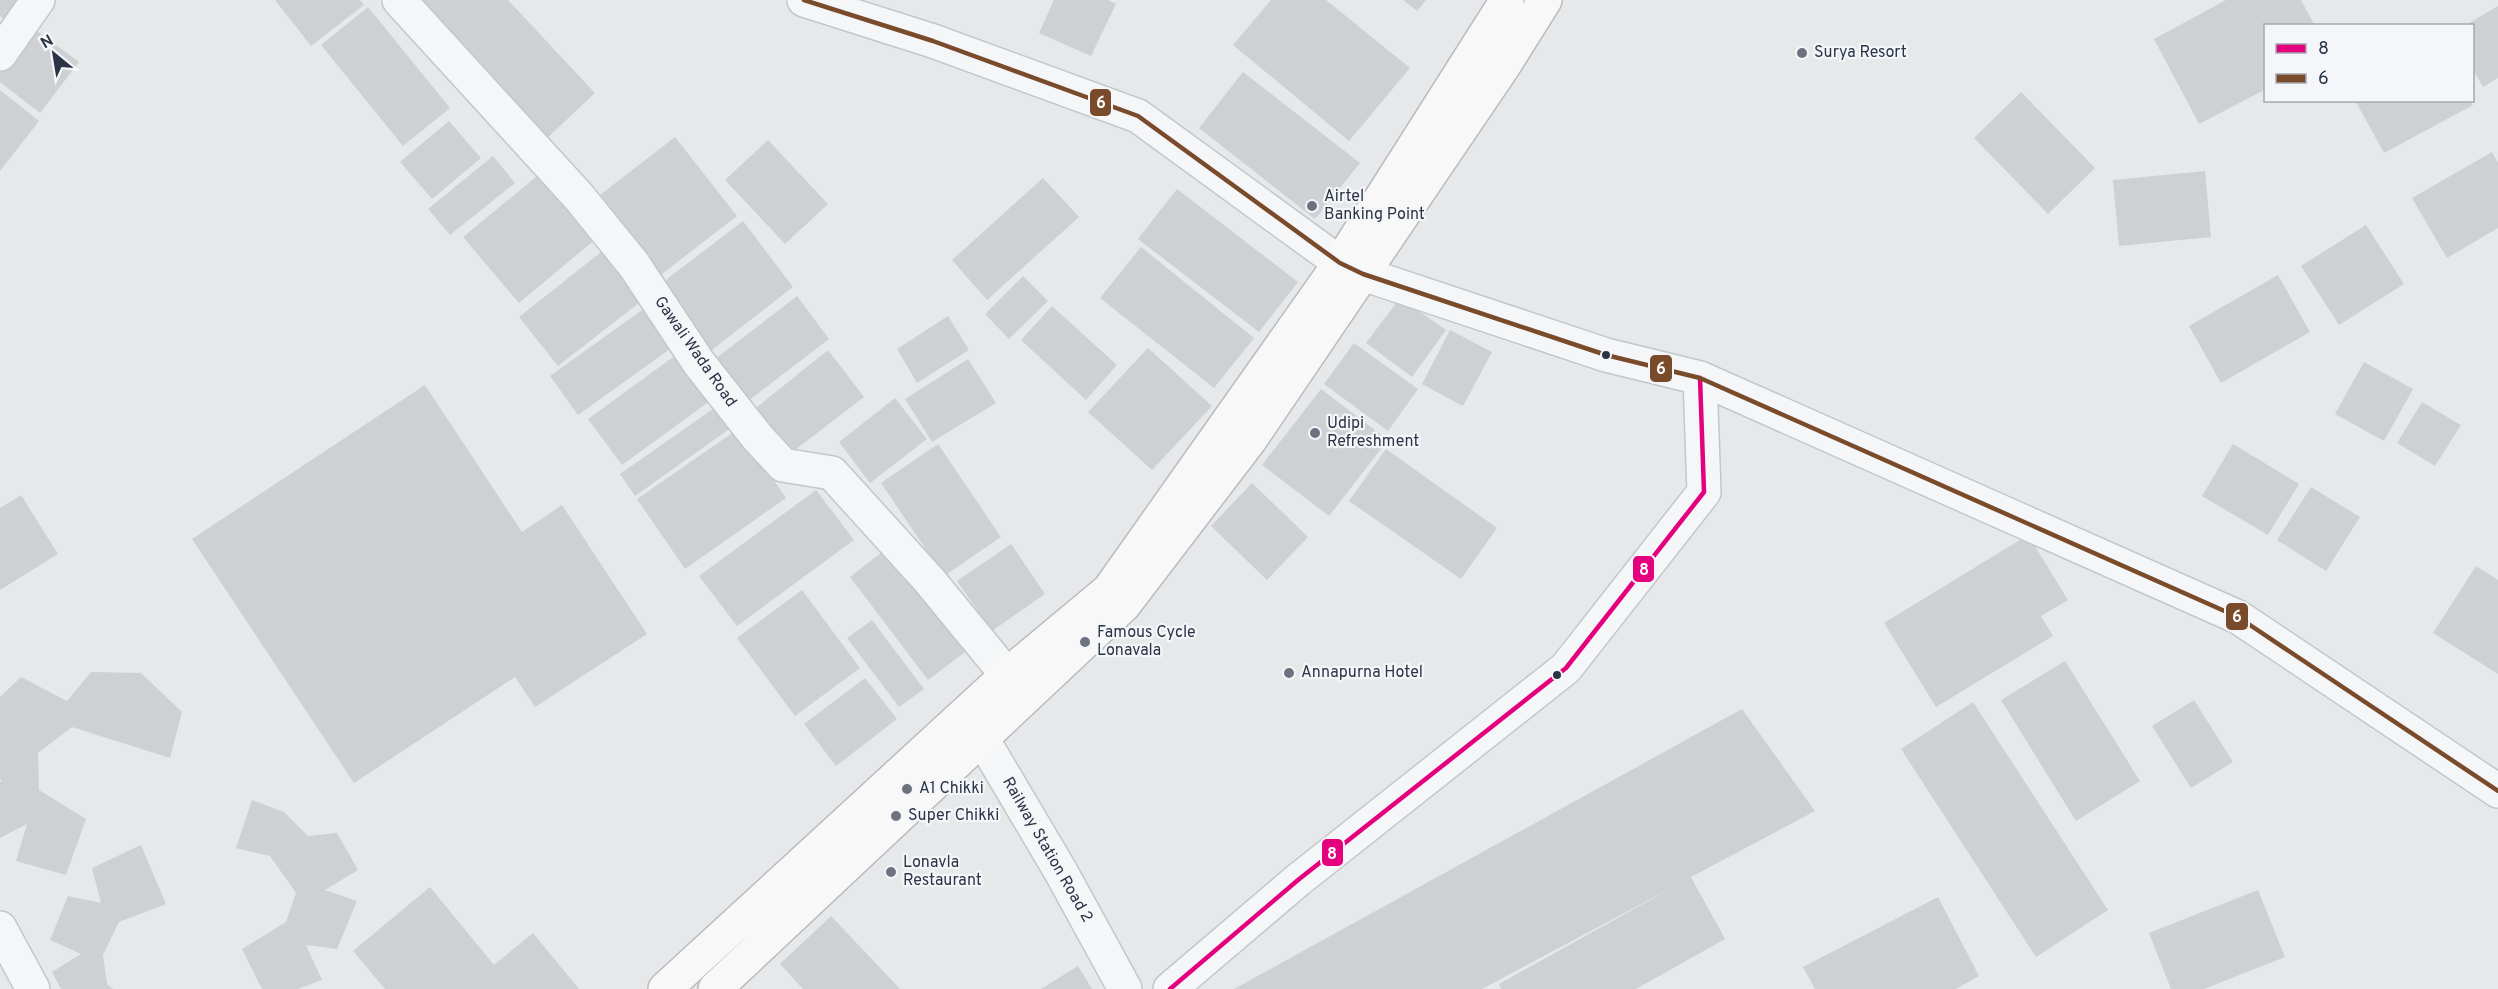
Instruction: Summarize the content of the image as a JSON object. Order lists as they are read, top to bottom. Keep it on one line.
{"streets":{"street":["Gawali Wada Road","Railway Station Road 2"]},"places":["Surya Resort","Airtel Banking Point","Udipi Refreshment","Famous Cycle Lonavala","Annapurna Hotel","A1 Chikki","Super Chikki","Lonavla Restaurant"],"lines":["transit line 6","transit line 8"],"legend":["8","6"],"north":"top left"}
